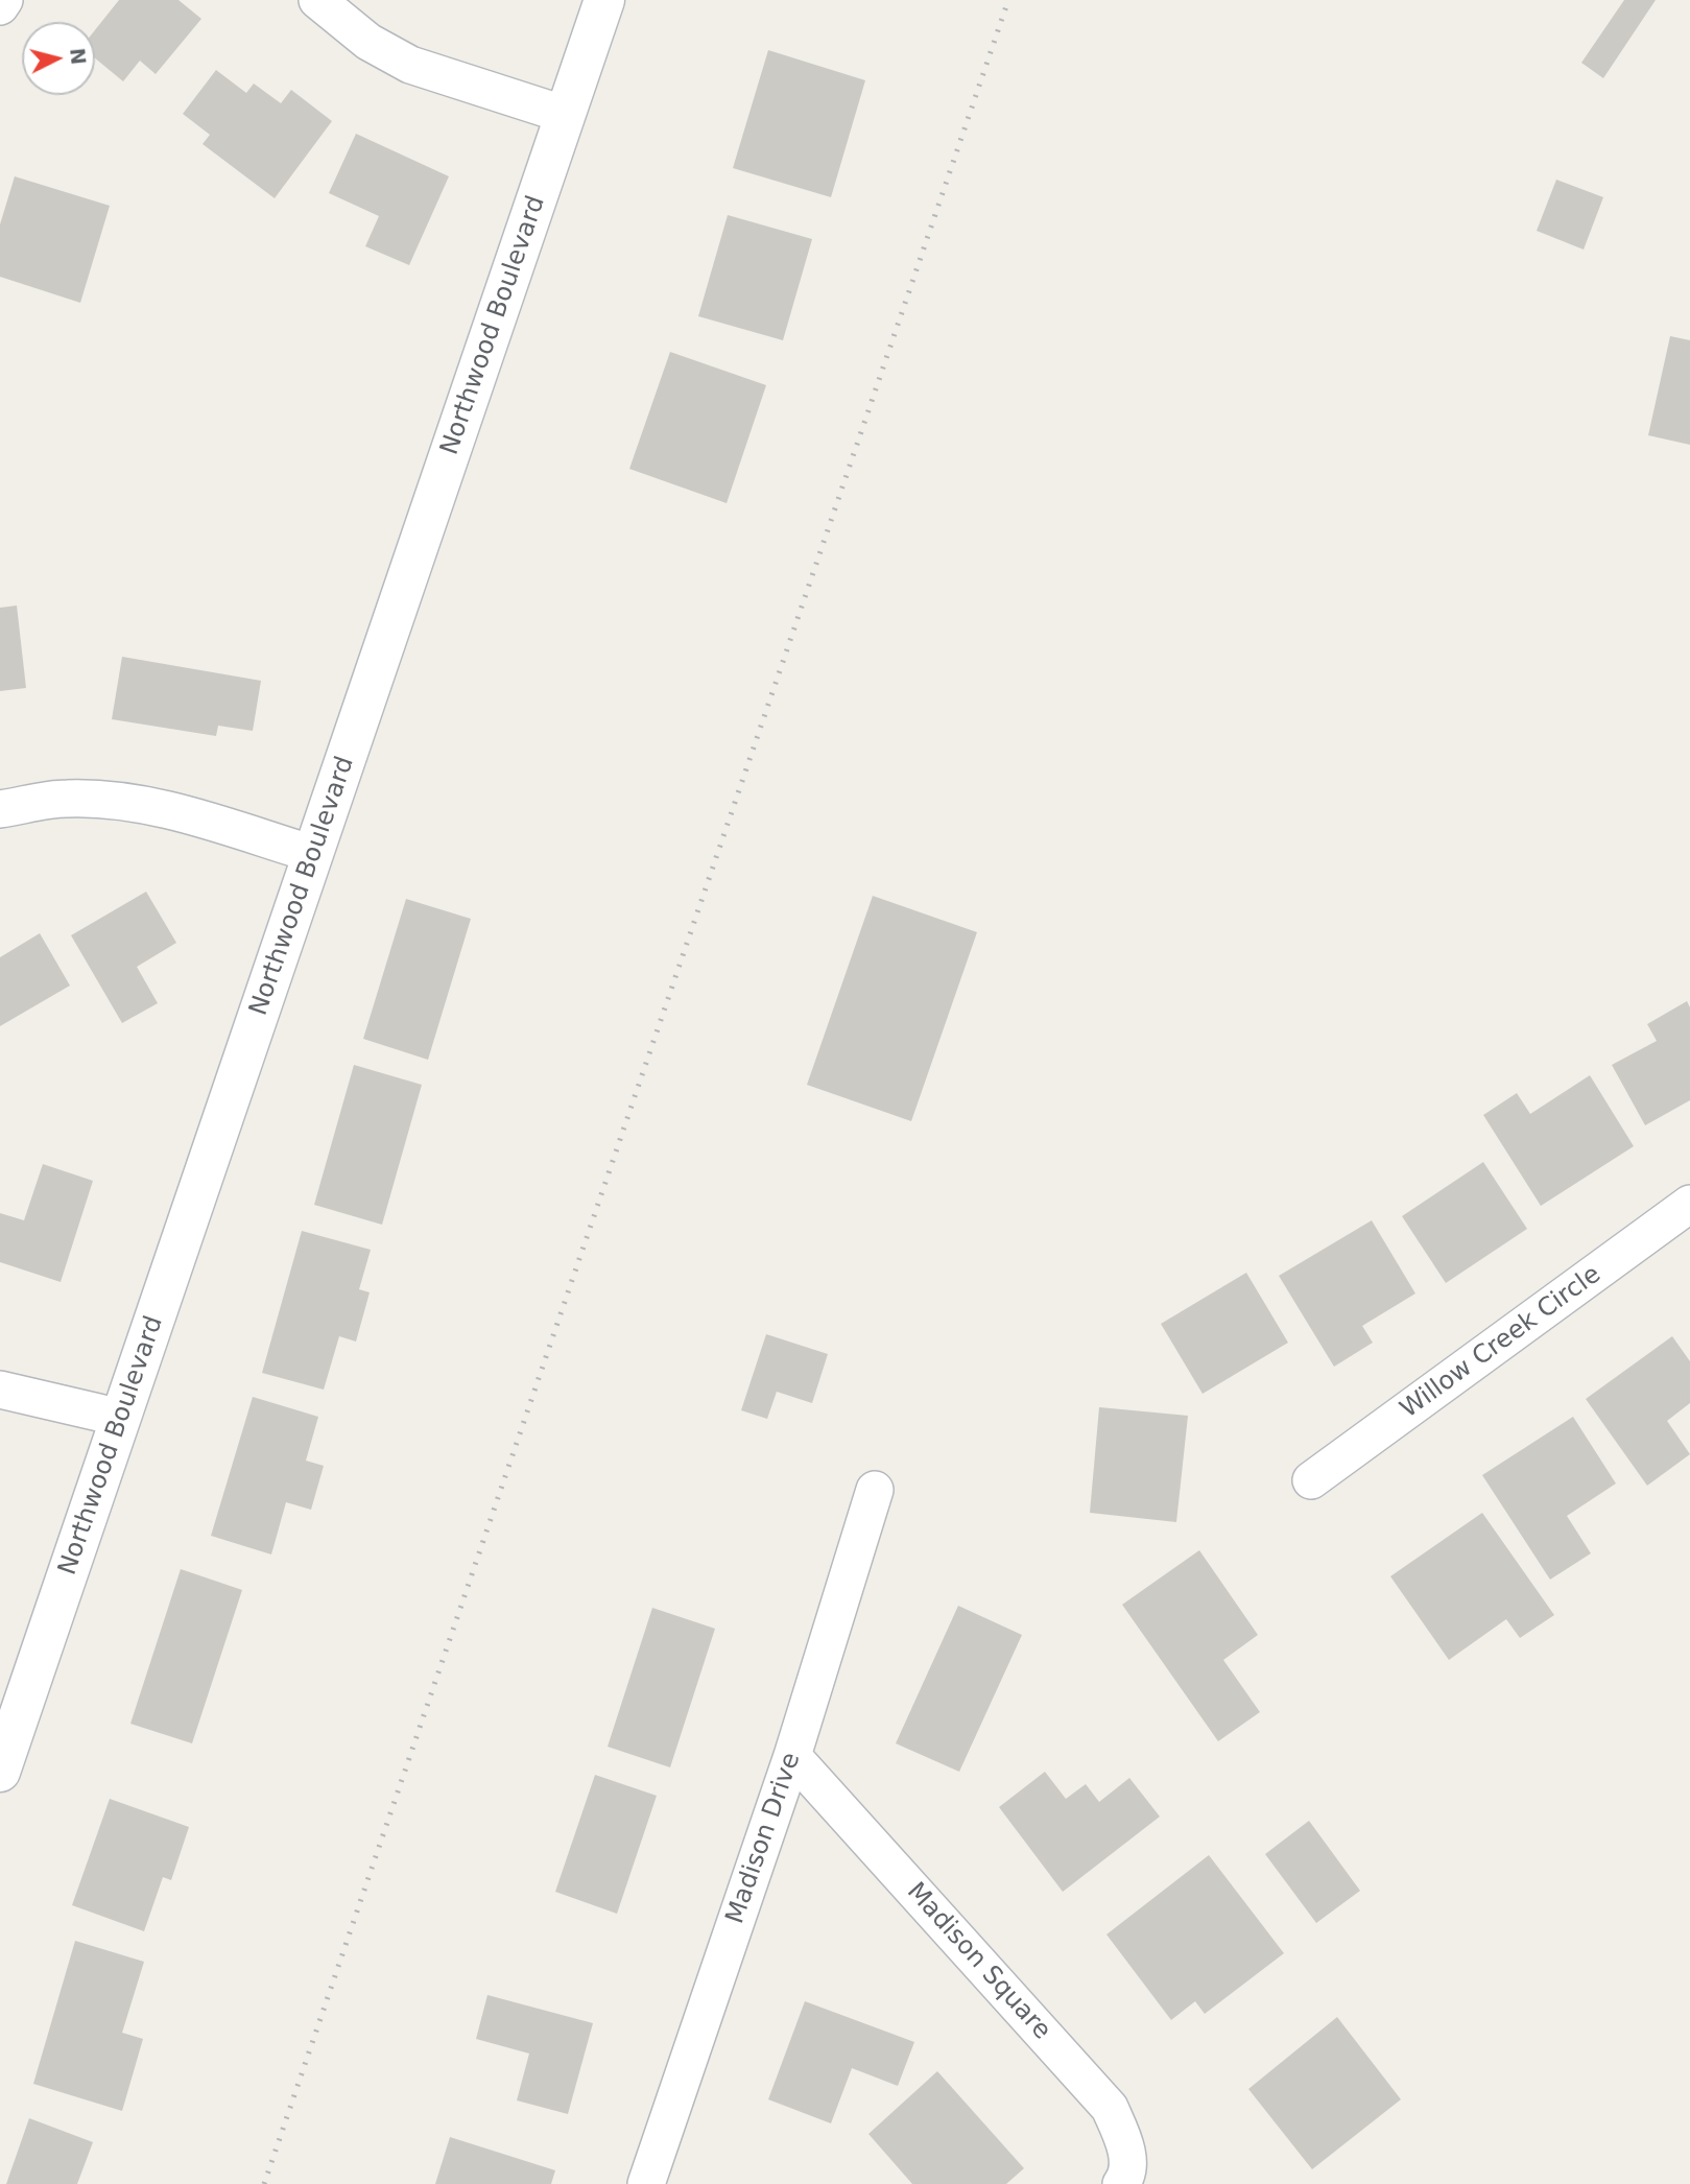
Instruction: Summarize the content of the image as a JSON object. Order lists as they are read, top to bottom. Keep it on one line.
{"streets":{"street":["Northwood Boulevard","Willow Creek Circle","Madison Drive","Madison Square"]},"crossings":[["Madison Drive","Madison Square"]],"north":"right"}
